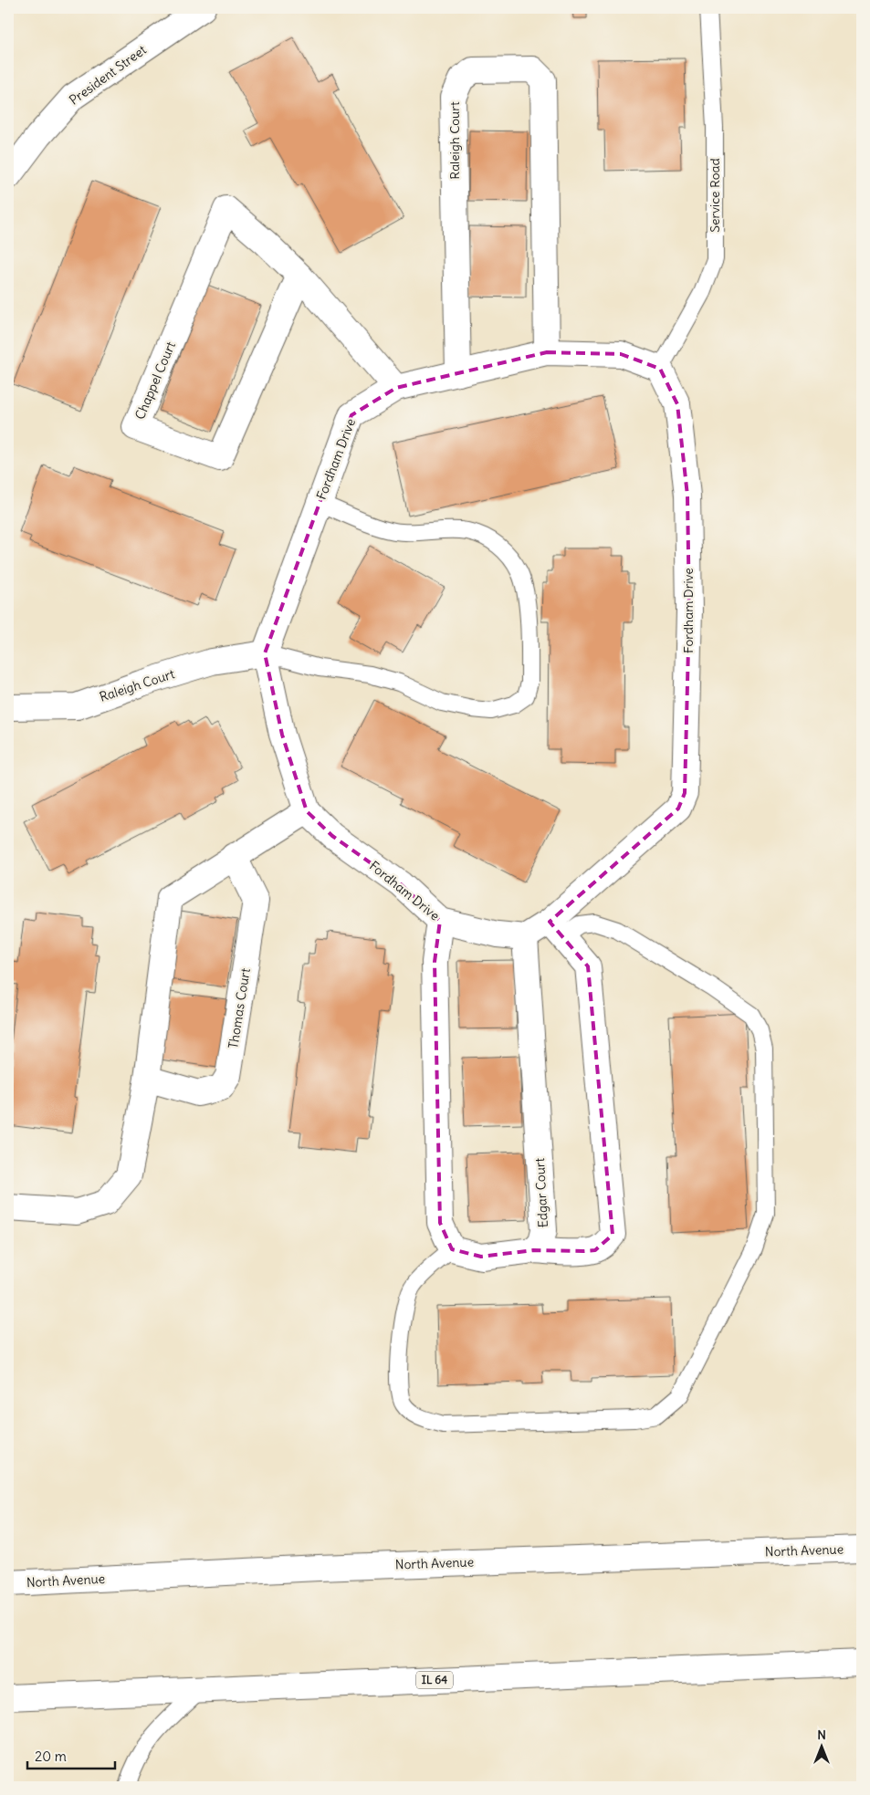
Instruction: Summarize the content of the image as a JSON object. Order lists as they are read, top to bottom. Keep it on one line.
{"streets":{"street":["President Street","Raleigh Court","Chappel Court","Fordham Drive","Thomas Court","Edgar Court","North Avenue","IL 64"],"lane":["Service Road"]},"crossings":[["Raleigh Court","Fordham Drive"],["Service Road","Fordham Drive"],["Chappel Court","Fordham Drive"],["Fordham Drive","Edgar Court"]],"scale_bar":"20 m","north":"top"}
